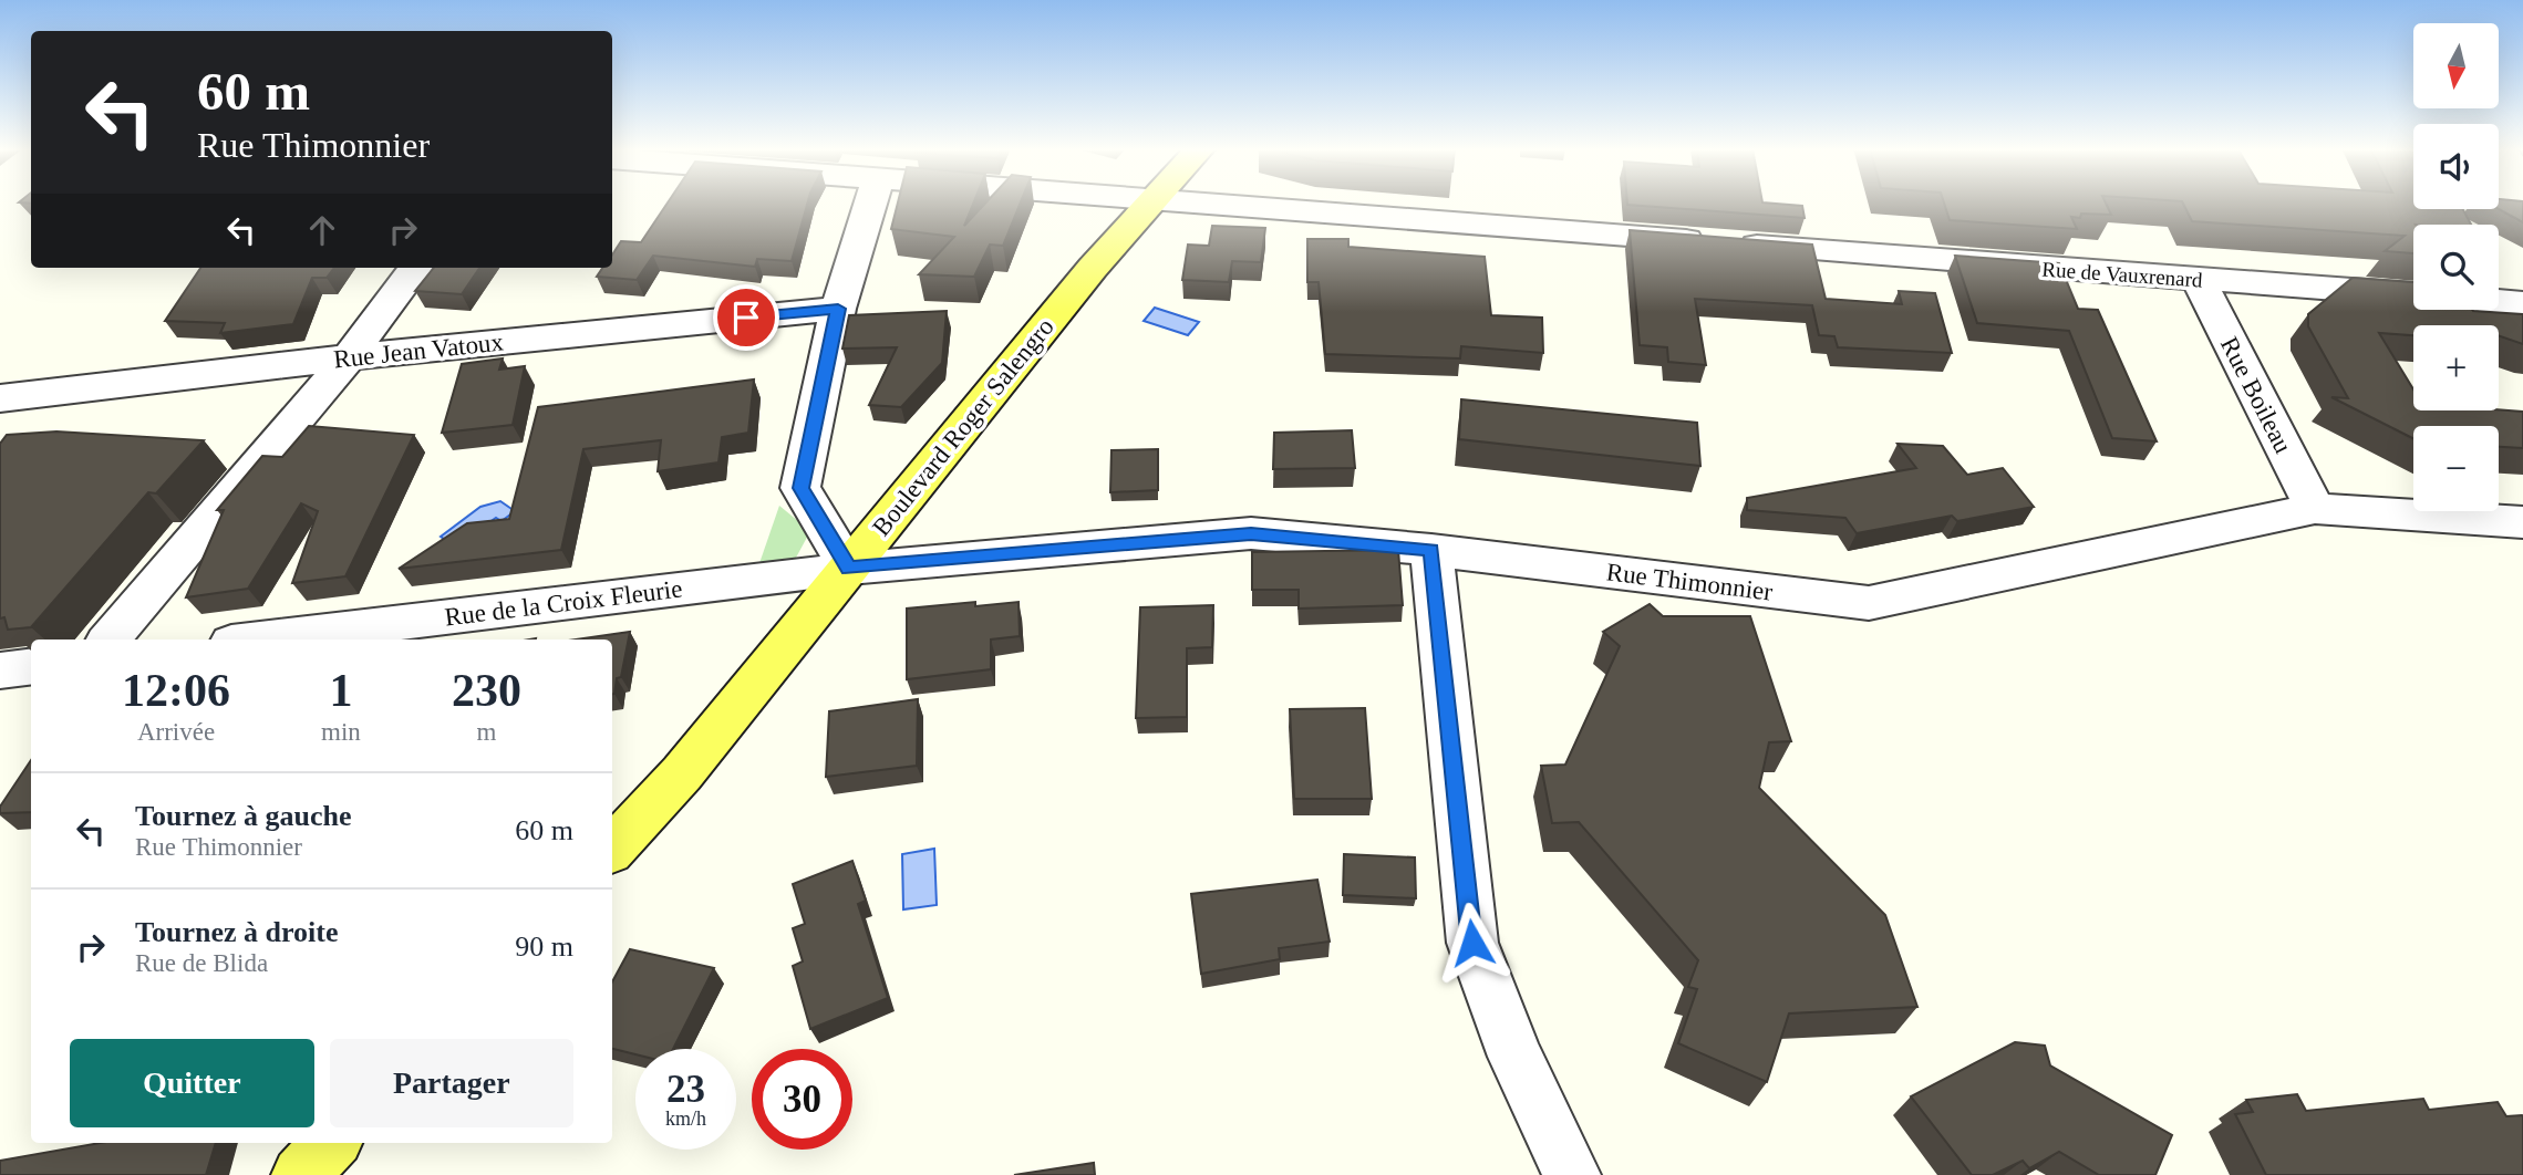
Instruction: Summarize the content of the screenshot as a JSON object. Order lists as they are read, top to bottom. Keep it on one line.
{"streets":{"main road":["Boulevard Roger Salengro"],"street":["Rue de Vauxrenard","Rue Jean Vatoux","Rue Boileau","Rue Thimonnier","Rue de la Croix Fleurie"]},"crossings":[["Rue de Vauxrenard","Rue Boileau"],["Rue Boileau","Rue Thimonnier"],["Boulevard Roger Salengro","Rue Thimonnier"],["Boulevard Roger Salengro","Rue de la Croix Fleurie"],["Rue Thimonnier","Rue de la Croix Fleurie"]],"north":"bottom","page":{"map_buttons":["+","−"],"turn":["60 m","Rue Thimonnier"],"eta":["12:06","Arrivée","1","min","230","m"],"list":[{"name":"Tournez à gauche","note":"Rue Thimonnier","value":"60 m"},{"name":"Tournez à droite","note":"Rue de Blida","value":"90 m"}],"buttons":["Quitter","Partager"],"speed":"23 km/h","limit":"30"}}
